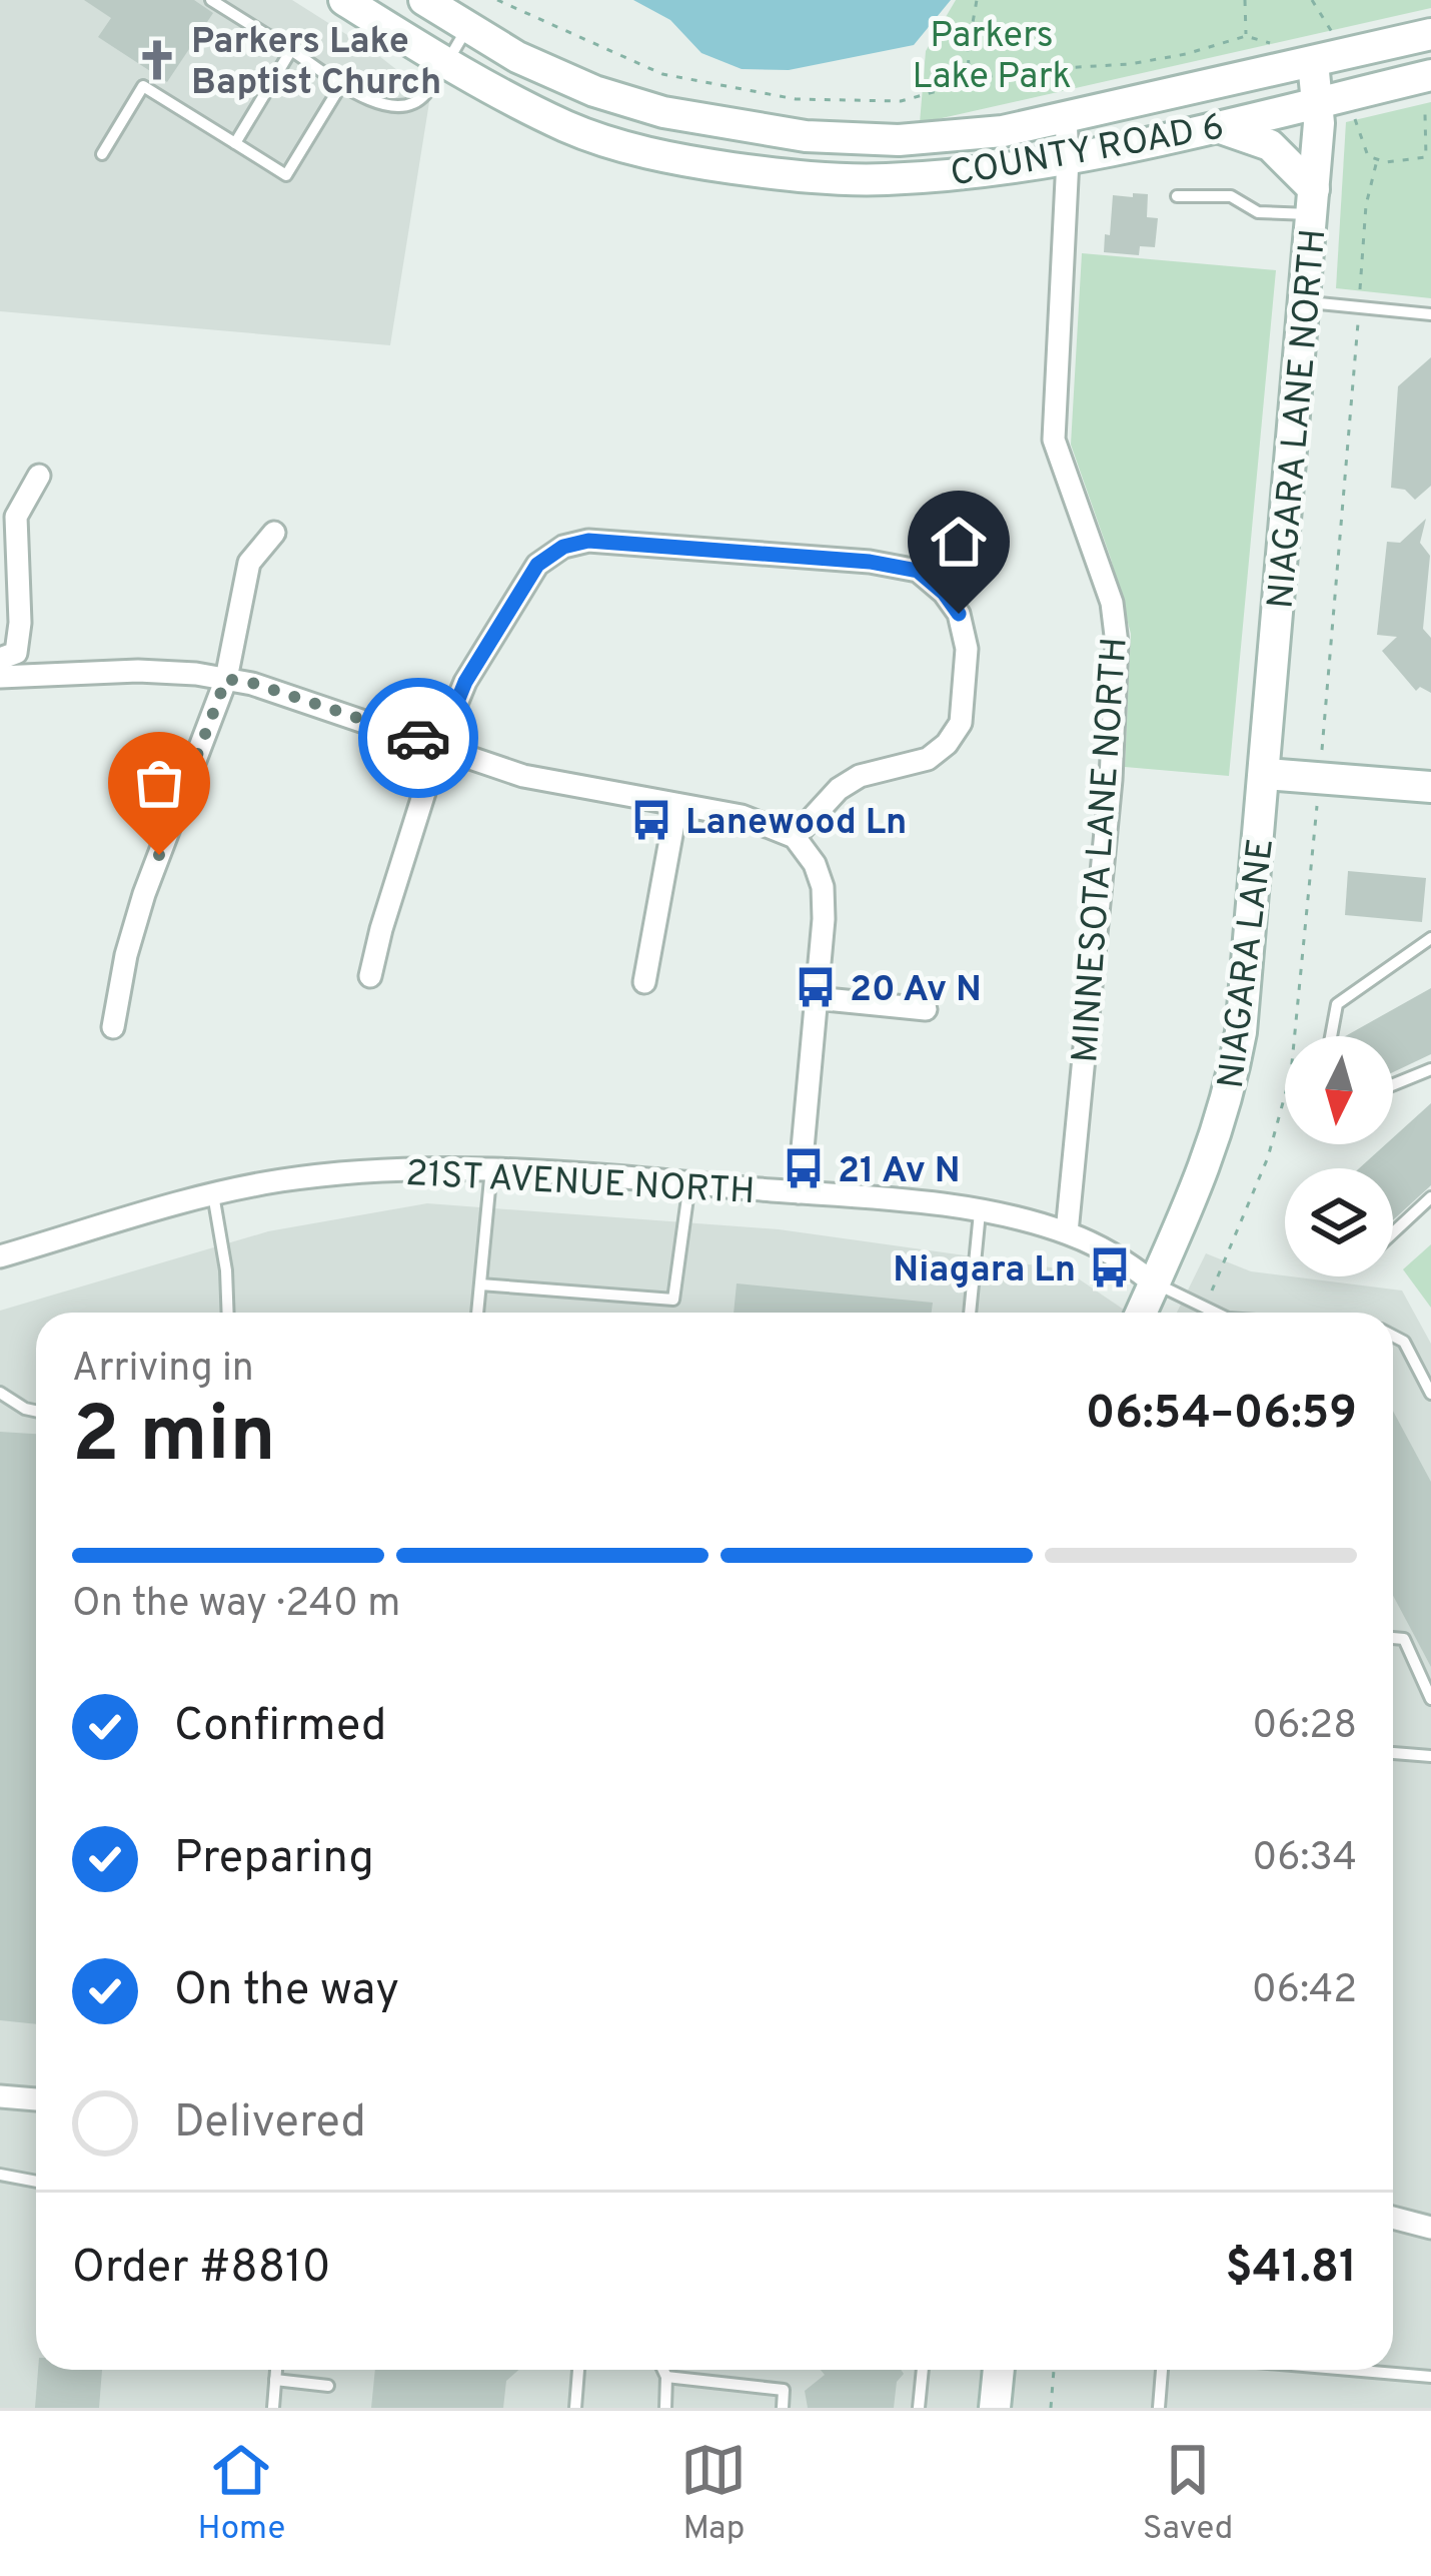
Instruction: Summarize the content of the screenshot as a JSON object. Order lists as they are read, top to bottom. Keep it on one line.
{"streets":{"main road":["COUNTY ROAD 6","NIAGARA LANE NORTH","NIAGARA LANE"],"street":["MINNESOTA LANE NORTH","21ST AVENUE NORTH"]},"crossings":[["COUNTY ROAD 6","NIAGARA LANE NORTH"],["COUNTY ROAD 6","MINNESOTA LANE NORTH"],["NIAGARA LANE NORTH","NIAGARA LANE"],["MINNESOTA LANE NORTH","21ST AVENUE NORTH"],["NIAGARA LANE","21ST AVENUE NORTH"]],"parks":["Parkers Lake Park"],"places":{"church":["Parkers Lake Baptist Church"],"bus stop":["Lanewood Ln","20 Av N","21 Av N","Niagara Ln"]},"north":"bottom","page":{"heading":["2 min","Arriving in","06:54–06:59"],"panel":["Order #8810","$41.81"],"bar":"On the way · 240 m","list":[["Confirmed","06:28"],["Preparing","06:34"],["On the way","06:42"],"Delivered"],"tabs":["Home","Map","Saved"]}}
